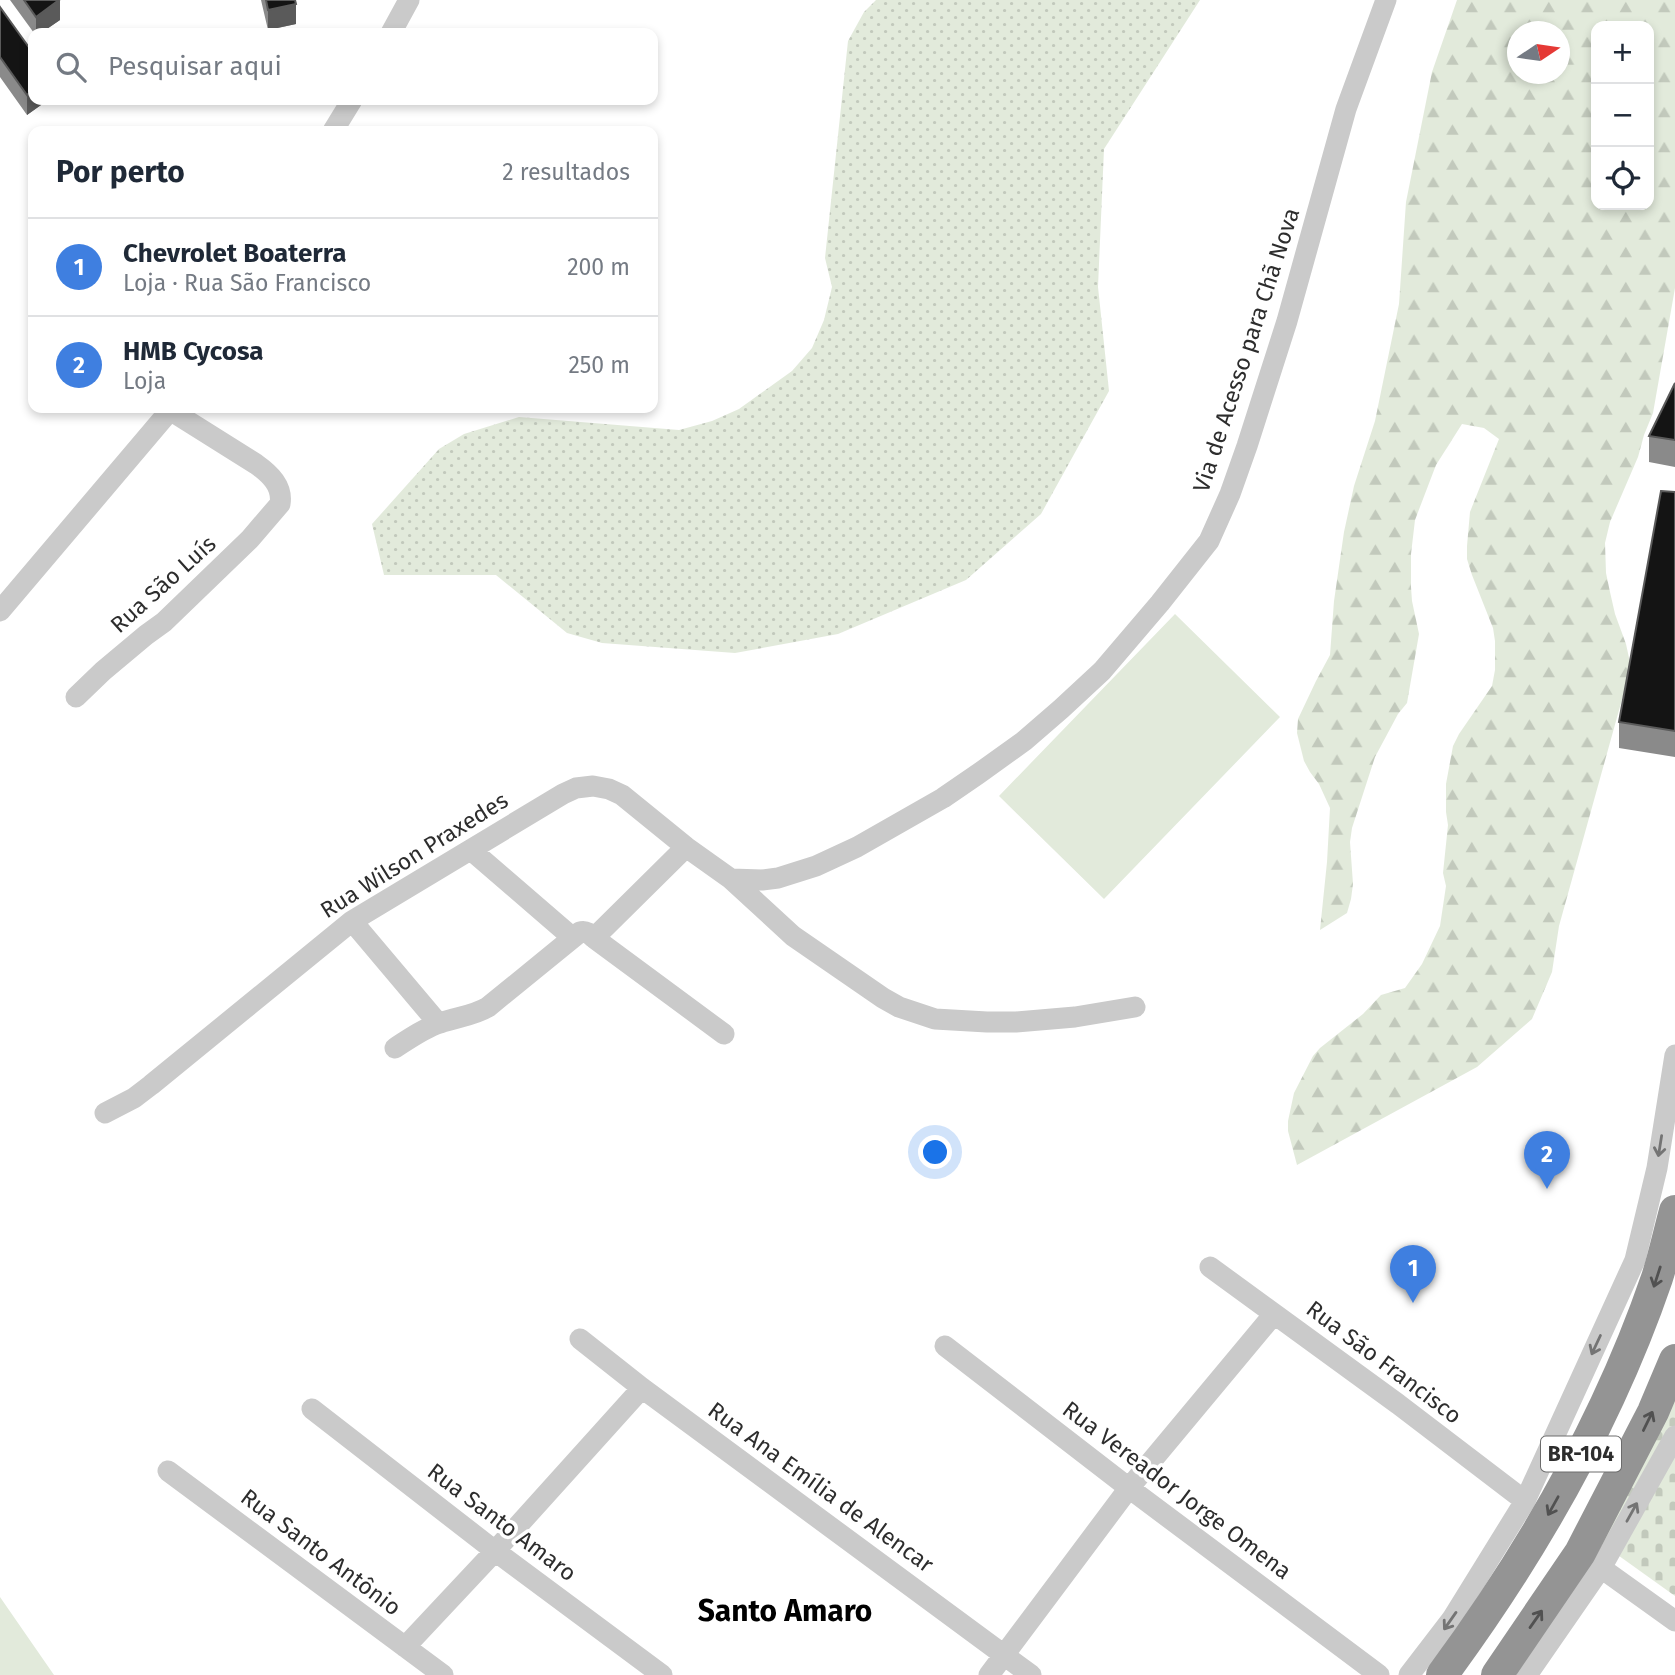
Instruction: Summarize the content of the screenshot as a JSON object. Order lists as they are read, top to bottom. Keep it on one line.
{"streets":{"highway":["BR-104"],"street":["Via de Acesso para Chã Nova","Rua São Luís","Rua Wilson Praxedes","Rua São Francisco","Rua Ana Emília de Alencar","Rua Vereador Jorge Omena","Rua Santo Amaro","Rua Santo Antônio"]},"crossings":[["Via de Acesso para Chã Nova","Rua Wilson Praxedes"]],"districts":["Santo Amaro"],"north":"right","page":{"map_buttons":["+","−"],"search":"Pesquisar aqui","heading":["Por perto","2 resultados"],"list":[{"mark":"1","name":"Chevrolet Boaterra","note":"Loja · Rua São Francisco","value":"200 m"},{"mark":"2","name":"HMB Cycosa","note":"Loja","value":"250 m"}],"pins":["2","1"]}}
